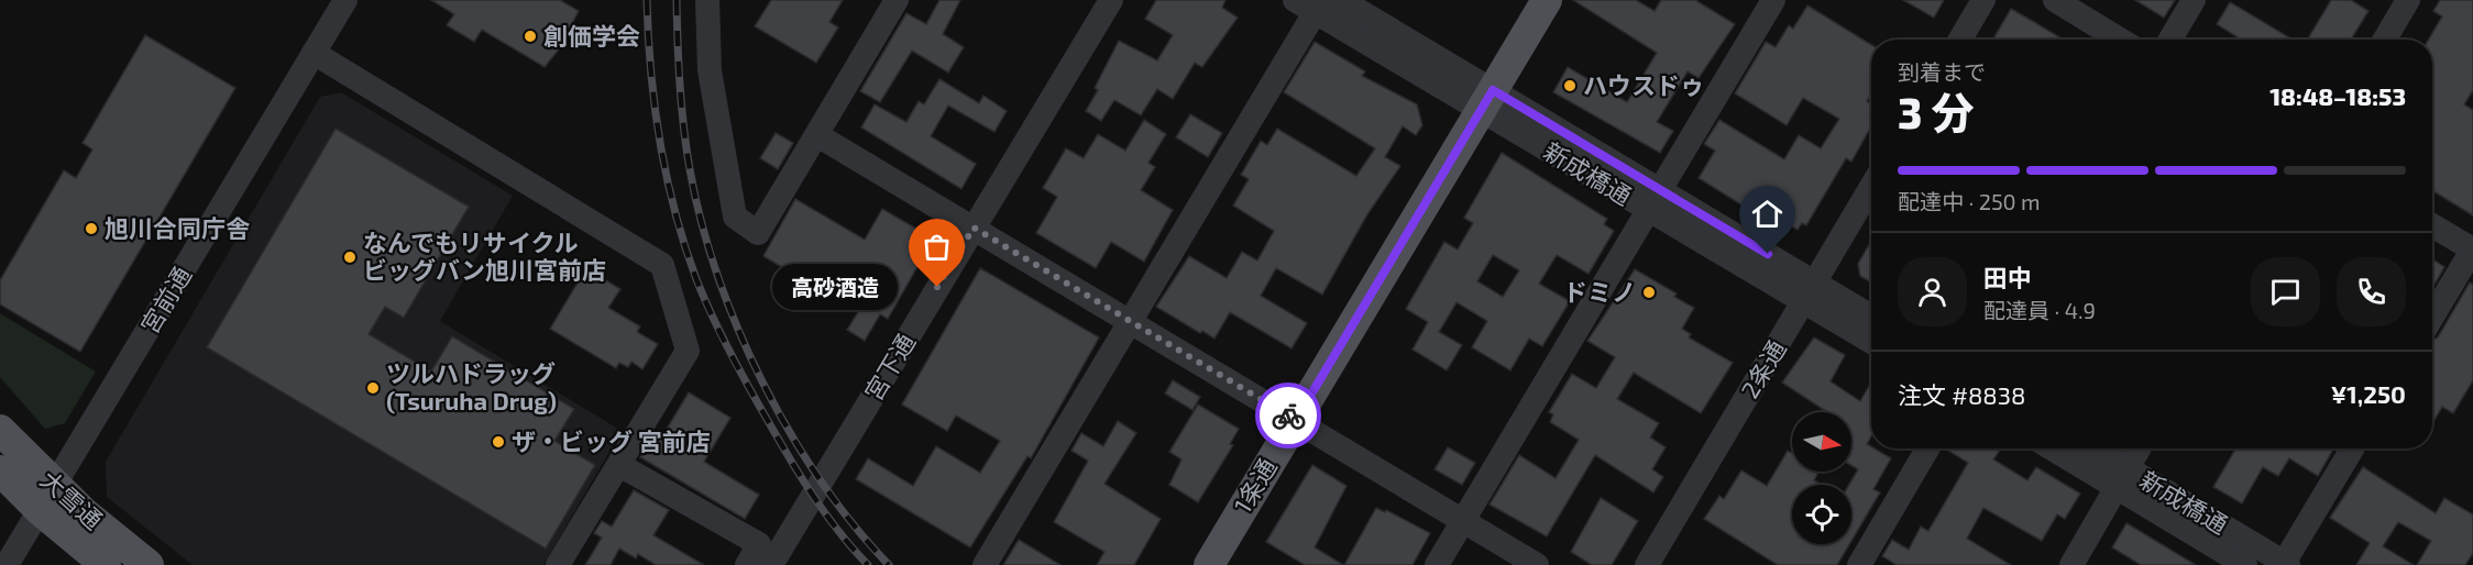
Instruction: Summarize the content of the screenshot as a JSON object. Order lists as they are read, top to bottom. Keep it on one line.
{"streets":{"main road":["1条通","大雪通"],"street":["新成橋通","宮前通","宮下通","2条通"]},"crossings":[["新成橋通","2条通"],["新成橋通","1条通"],["宮前通","大雪通"]],"places":["創価学会","ハウスドゥ","旭川合同庁舎","なんでもリサイクル ビッグバン旭川宮前店","高砂酒造","ドミノ","ツルハドラッグ (Tsuruha Drug)","ザ・ビッグ 宮前店"],"north":"right","page":{"heading":["3 分","到着まで","18:48–18:53"],"panel":["田中","配達員 · 4.9","注文 #8838","¥1,250"],"bar":"配達中 · 250 m","bubble":"高砂酒造"}}
